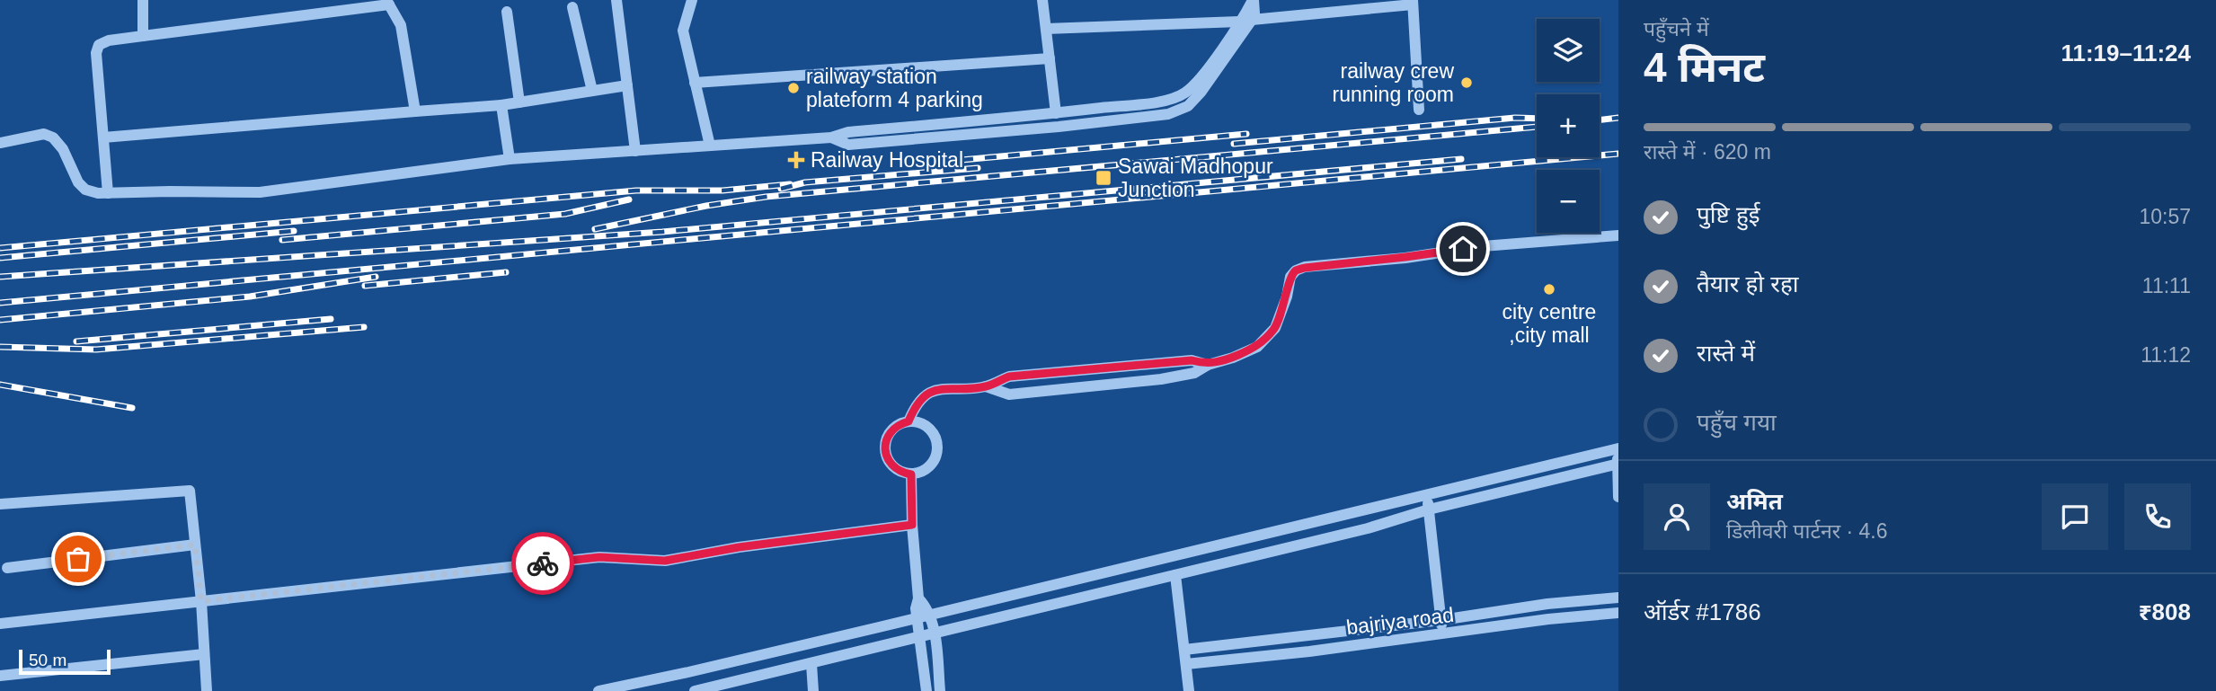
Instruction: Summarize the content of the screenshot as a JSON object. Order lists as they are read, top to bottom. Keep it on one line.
{"streets":{"street":["bajriya road"]},"places":{"other":["railway crew running room","railway station plateform 4 parking","city centre ,city mall"],"health":["Railway Hospital"],"transit":["Sawai Madhopur Junction"]},"scale_bar":"50 m","page":{"heading":["4 मिनट","पहुँचने में","11:19–11:24"],"panel":["अमित","डिलीवरी पार्टनर · 4.6","ऑर्डर #1786","₹808"],"map_buttons":["+","−"],"bar":"रास्ते में · 620 m","list":[["पुष्टि हुई","10:57"],["तैयार हो रहा","11:11"],["रास्ते में","11:12"],"पहुँच गया"],"scale":"50 m"}}
